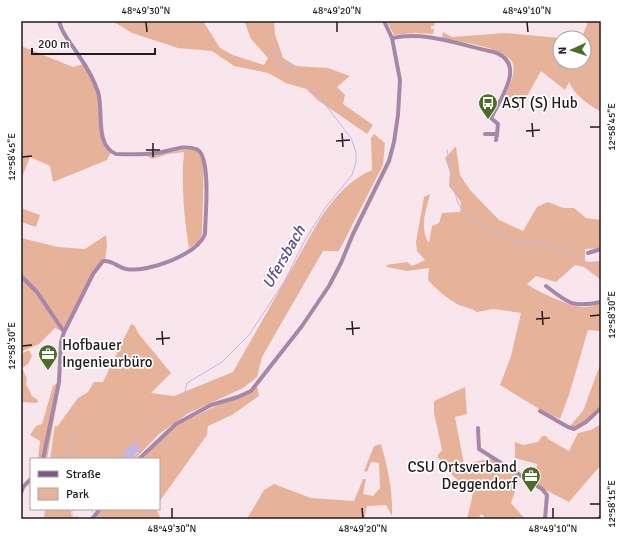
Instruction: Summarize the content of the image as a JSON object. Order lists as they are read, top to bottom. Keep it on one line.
{"water":["Ufersbach"],"places":{"bus stop":["AST (S) Hub"],"office":["Hofbauer Ingenieurbüro","CSU Ortsverband Deggendorf"]},"legend":["Straße","Park"],"scale_bar":"200 m","north":"left","coordinates":["48°49'30\"N","48°49'20\"N","48°49'10\"N","12°58'45\"E","12°58'30\"E","12°58'15\"E"]}
